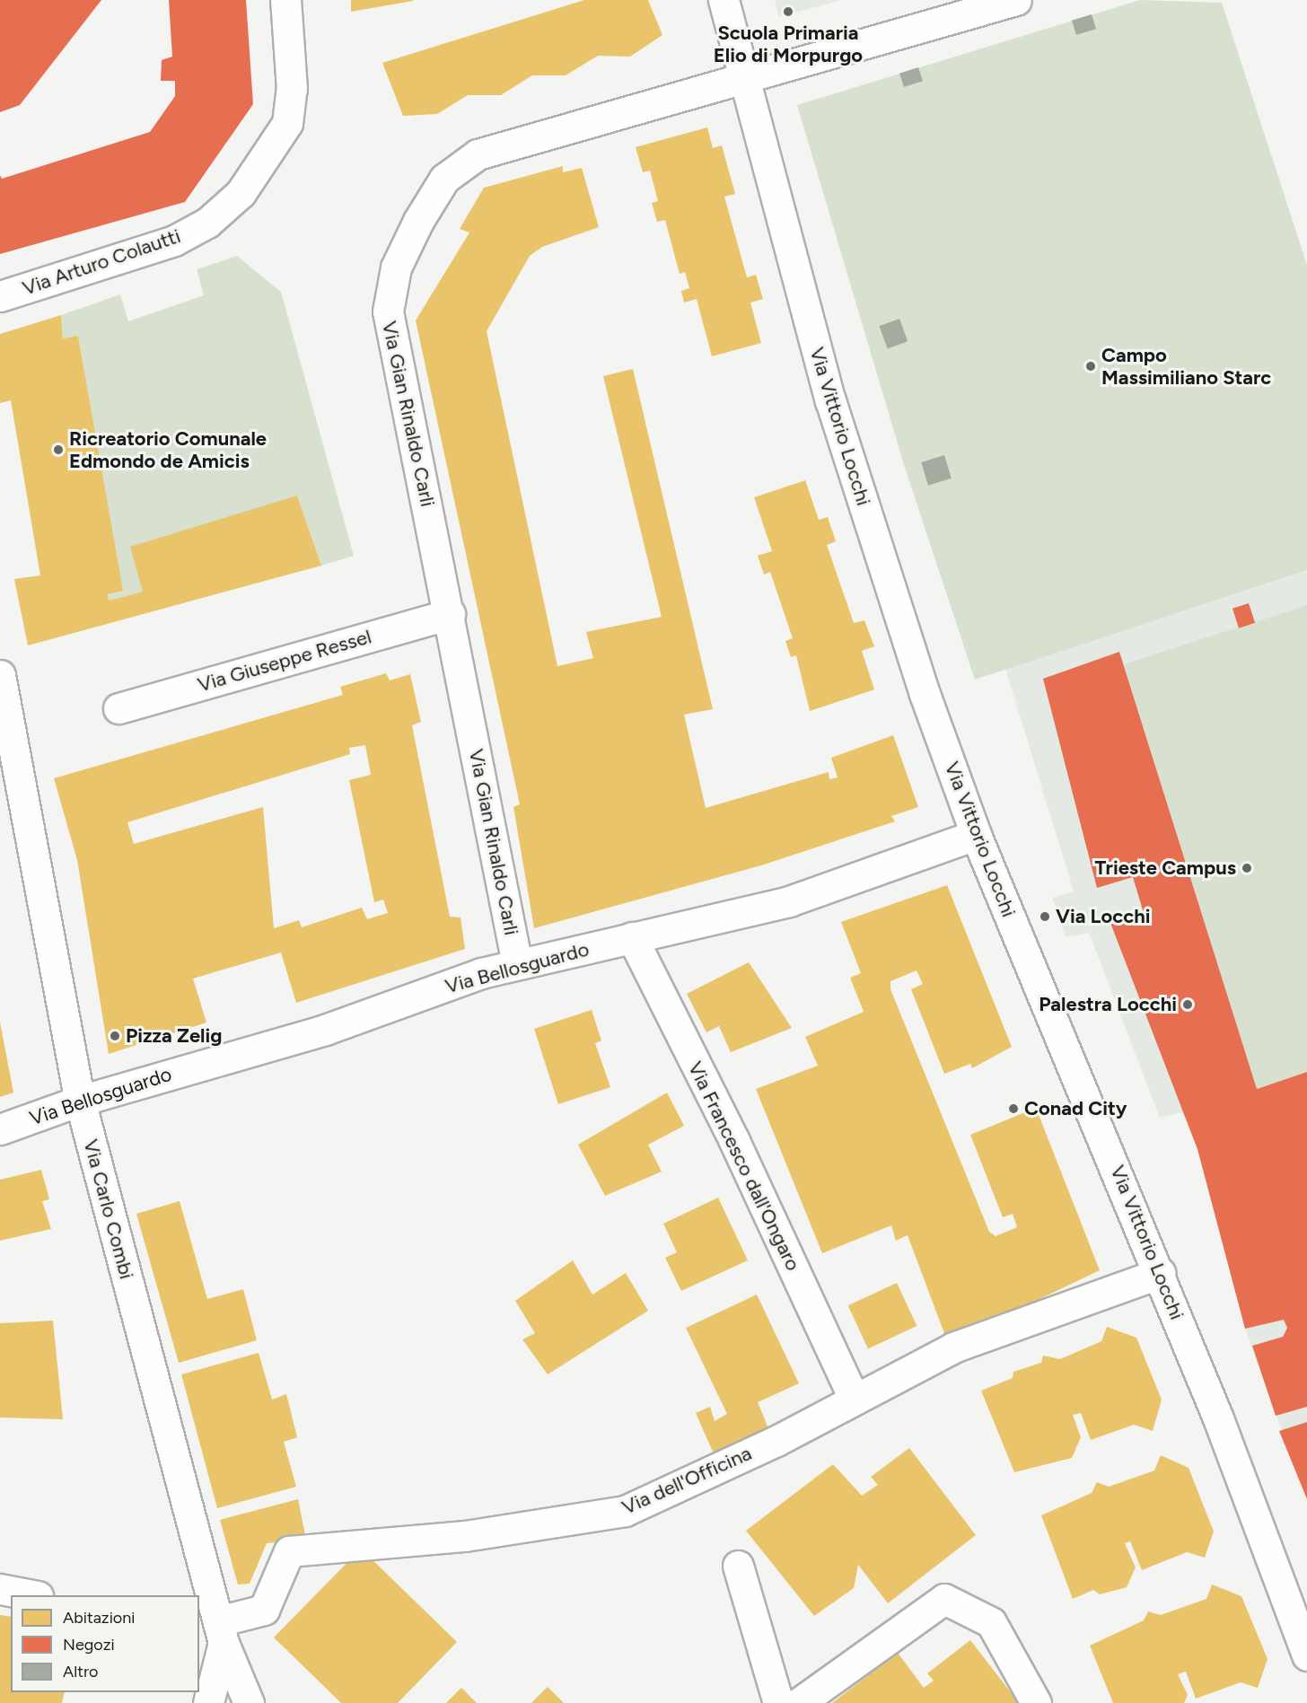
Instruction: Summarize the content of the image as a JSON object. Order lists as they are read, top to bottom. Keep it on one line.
{"streets":{"street":["Via Arturo Colautti","Via Gian Rinaldo Carli","Via Vittorio Locchi","Via Giuseppe Ressel","Via Bellosguardo","Via Francesco dall'Ongaro","Via Carlo Combi","Via dell'Officina"]},"crossings":[["Via Gian Rinaldo Carli","Via Vittorio Locchi"],["Via Gian Rinaldo Carli","Via Giuseppe Ressel"],["Via Gian Rinaldo Carli","Via Bellosguardo"],["Via Vittorio Locchi","Via Bellosguardo"],["Via Vittorio Locchi","Via dell'Officina"],["Via Bellosguardo","Via Francesco dall'Ongaro"],["Via Bellosguardo","Via Carlo Combi"],["Via Francesco dall'Ongaro","Via dell'Officina"],["Via Carlo Combi","Via dell'Officina"]],"places":["Scuola Primaria Elio di Morpurgo","Campo Massimiliano Starc","Ricreatorio Comunale Edmondo de Amicis","Trieste Campus","Via Locchi","Palestra Locchi","Pizza Zelig","Conad City"],"legend":["Abitazioni","Negozi","Altro"]}
